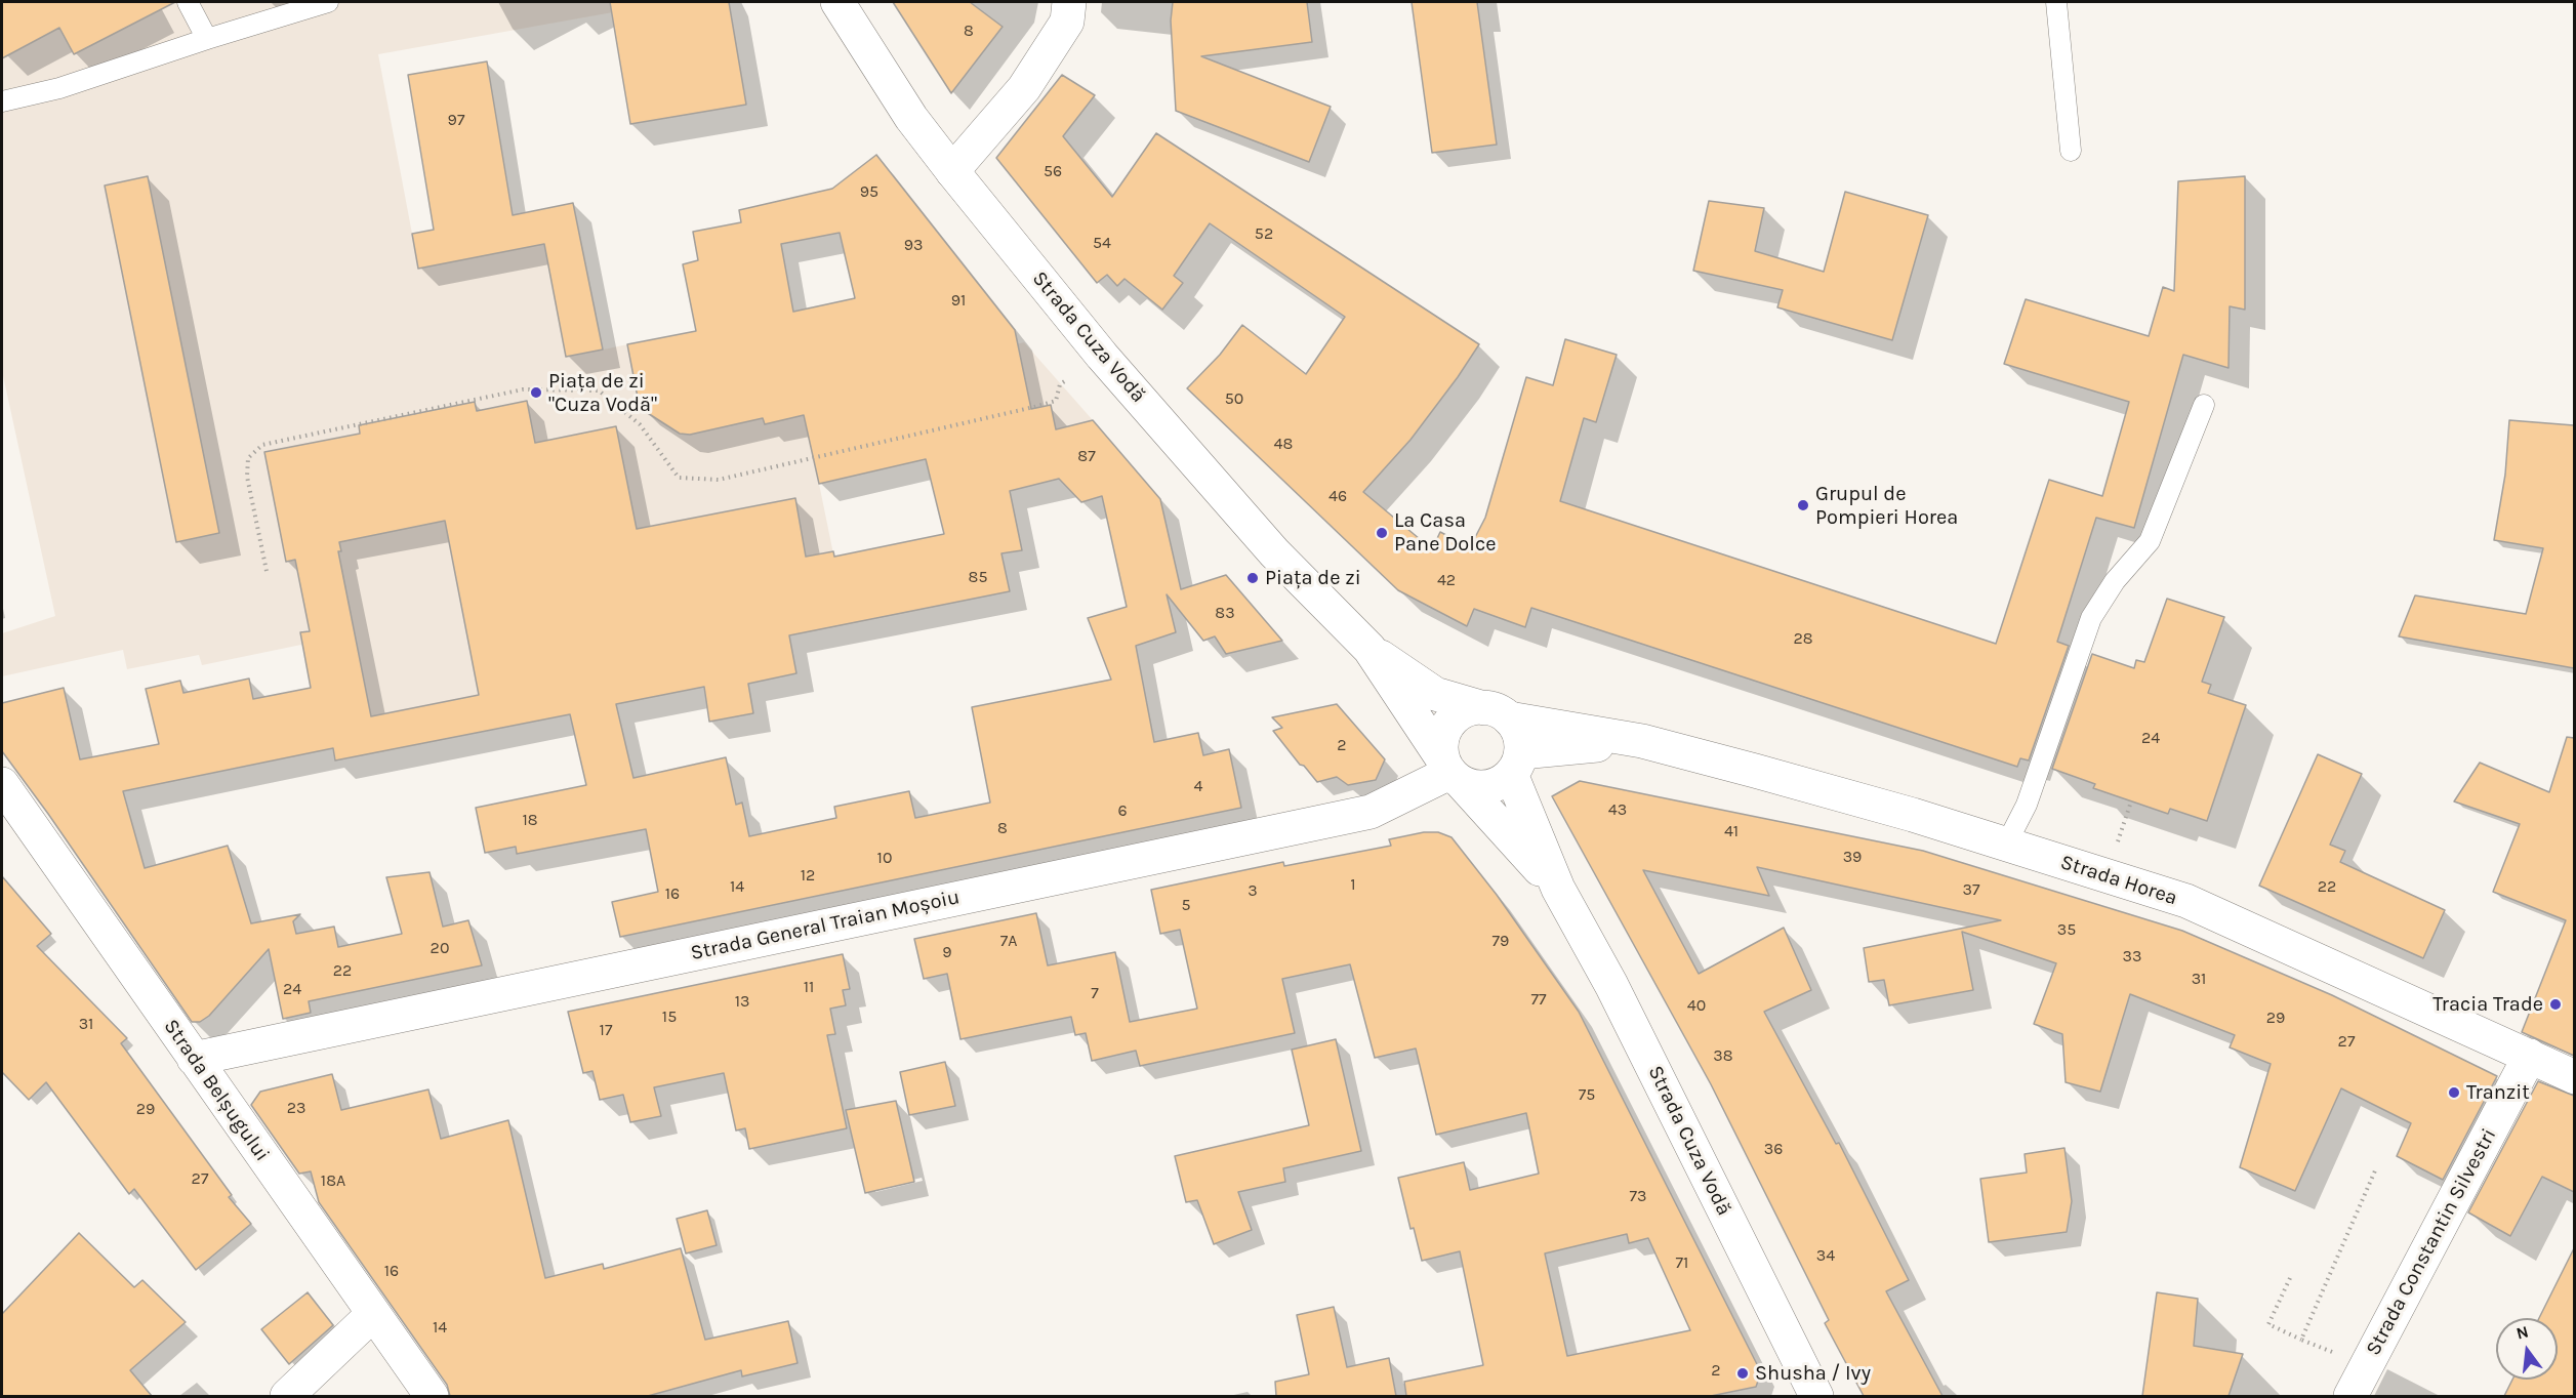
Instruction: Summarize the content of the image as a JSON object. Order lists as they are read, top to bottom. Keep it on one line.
{"streets":{"street":["Strada Cuza Vodă","Strada Horea","Strada General Traian Moșoiu","Strada Belșugului","Strada Constantin Silvestri"]},"crossings":[["Strada Cuza Vodă","Strada Horea"],["Strada Cuza Vodă","Strada General Traian Moșoiu"],["Strada Horea","Strada General Traian Moșoiu"],["Strada Horea","Strada Constantin Silvestri"],["Strada General Traian Moșoiu","Strada Belșugului"]],"places":["Piața de zi \"Cuza Vodă\"","Grupul de Pompieri Horea","La Casa Pane Dolce","Piața de zi","Tracia Trade","Tranzit","Shusha / Ivy"],"house_numbers":["8","97","56","95","52","54","93","91","50","48","87","46","85","42","83","28","24","2","4","43","6","18","8","41","39","10","12","1","14","22","37","3","16","5","35","7A","79","20","9","33","22","31","11","24","7","77","13","40","15","29","31","17","27","38","75","23","29","36","27","18A","73","34","71","16","14","2"],"north":"top"}
